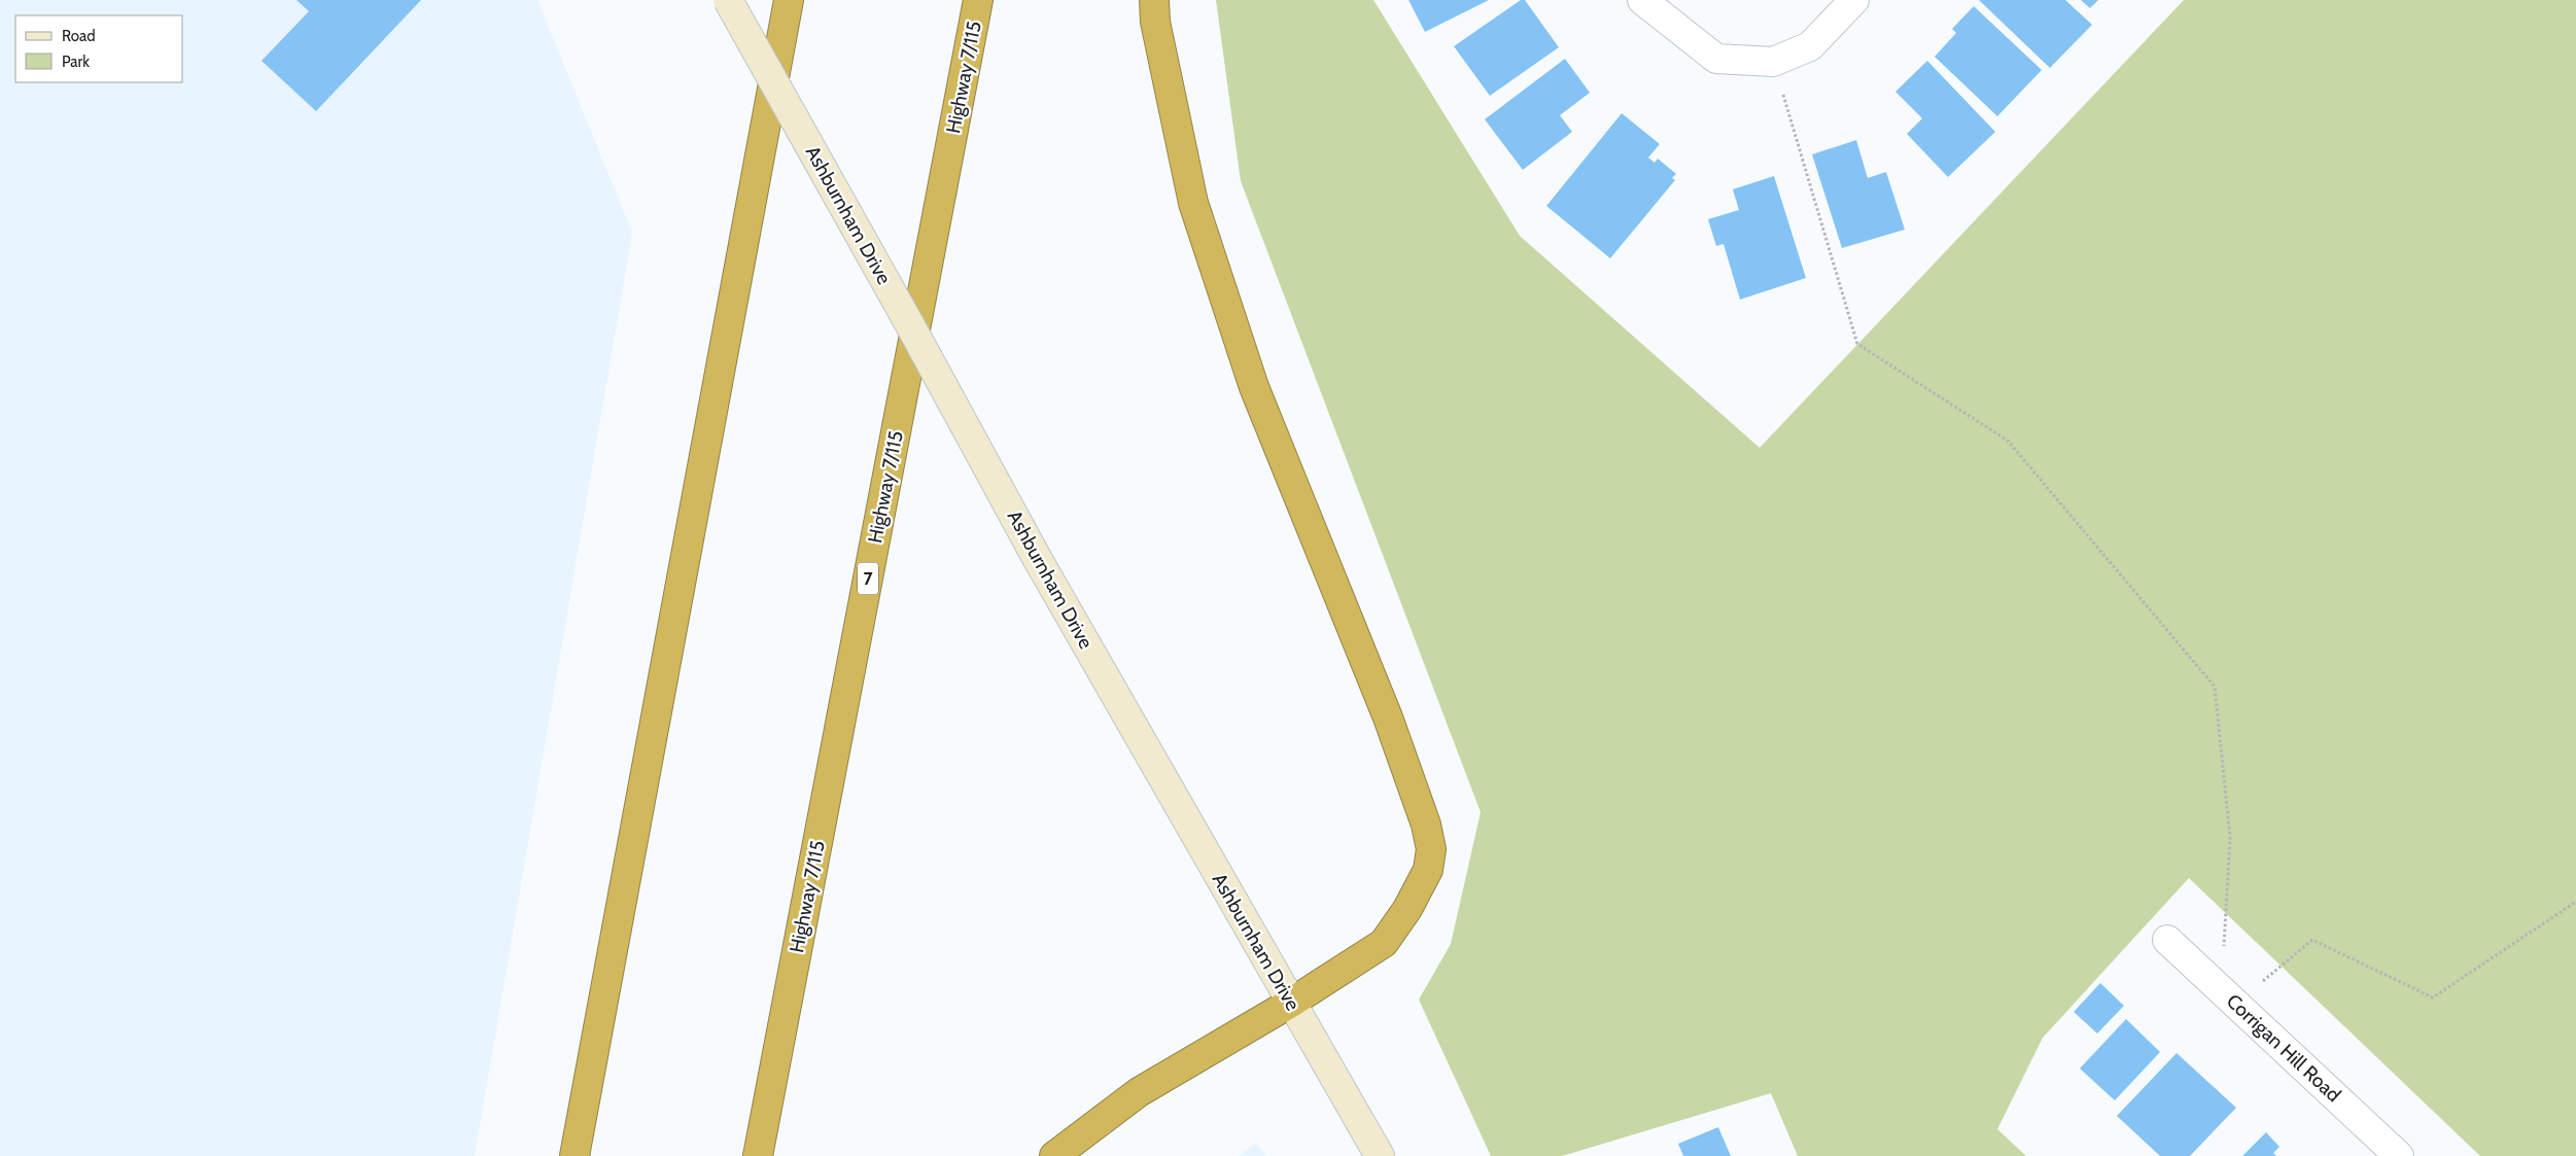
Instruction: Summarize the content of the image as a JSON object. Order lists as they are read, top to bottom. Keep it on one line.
{"streets":{"highway":["Highway 7/115","7"],"main road":["Ashburnham Drive"],"street":["Corrigan Hill Road"]},"legend":["Road","Park"]}
